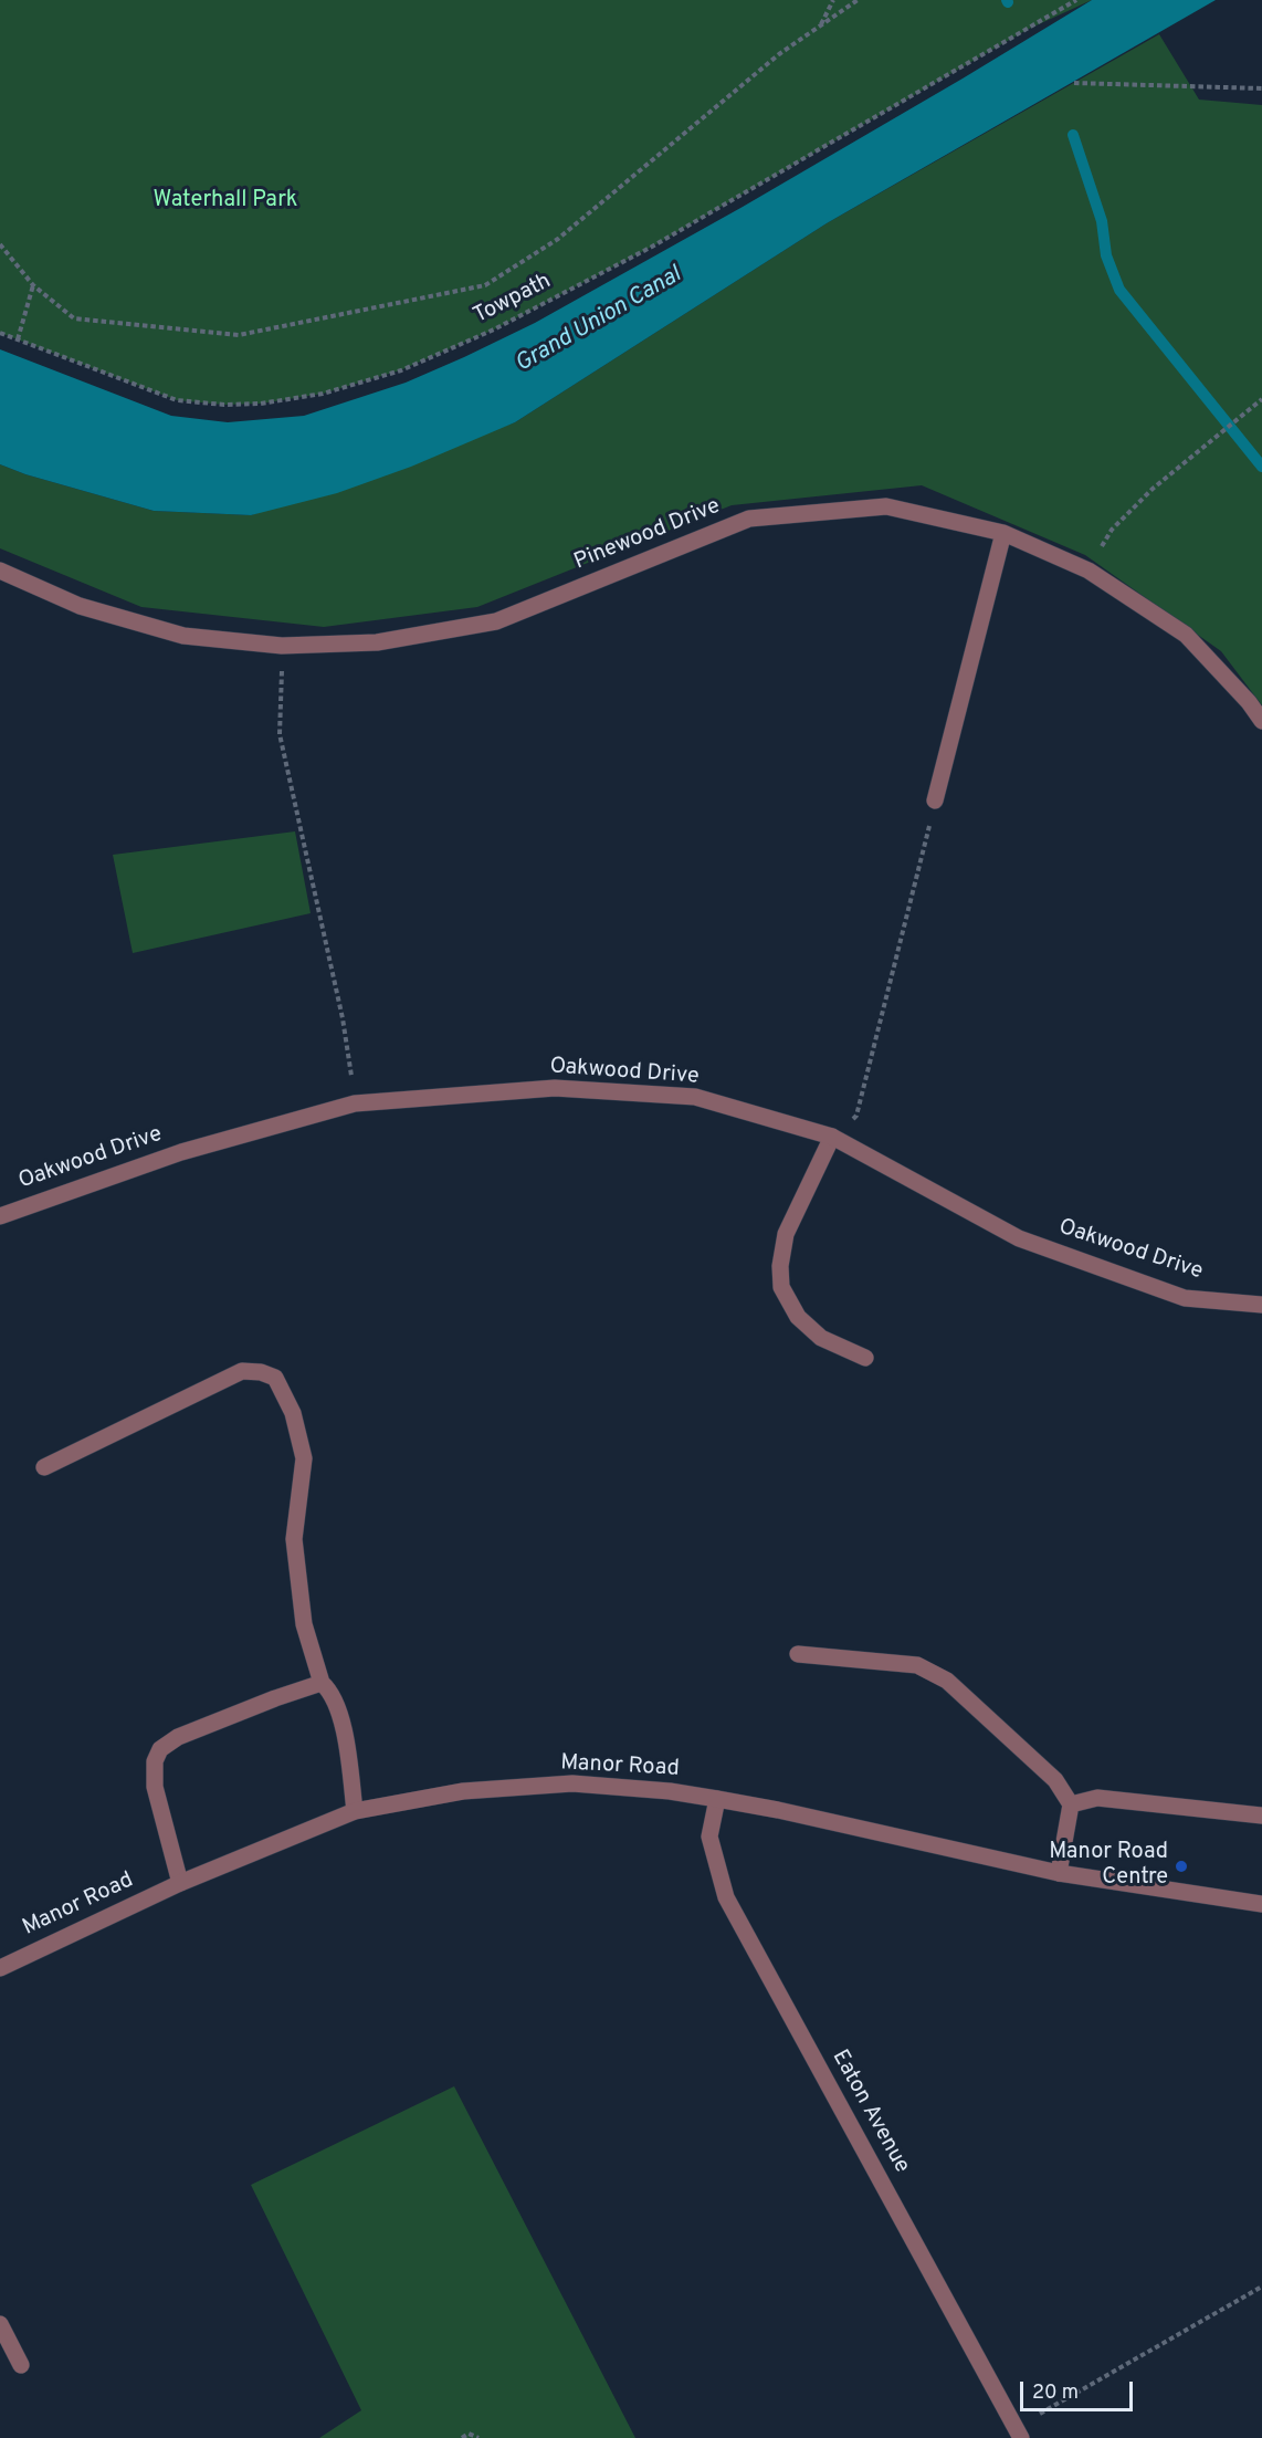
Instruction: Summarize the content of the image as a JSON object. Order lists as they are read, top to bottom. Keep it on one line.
{"streets":{"street":["Pinewood Drive","Oakwood Drive","Manor Road","Eaton Avenue"],"path":["Towpath"]},"crossings":[["Manor Road","Eaton Avenue"]],"water":["Grand Union Canal"],"parks":["Waterhall Park"],"places":["Manor Road Centre"],"scale_bar":"20 m"}
